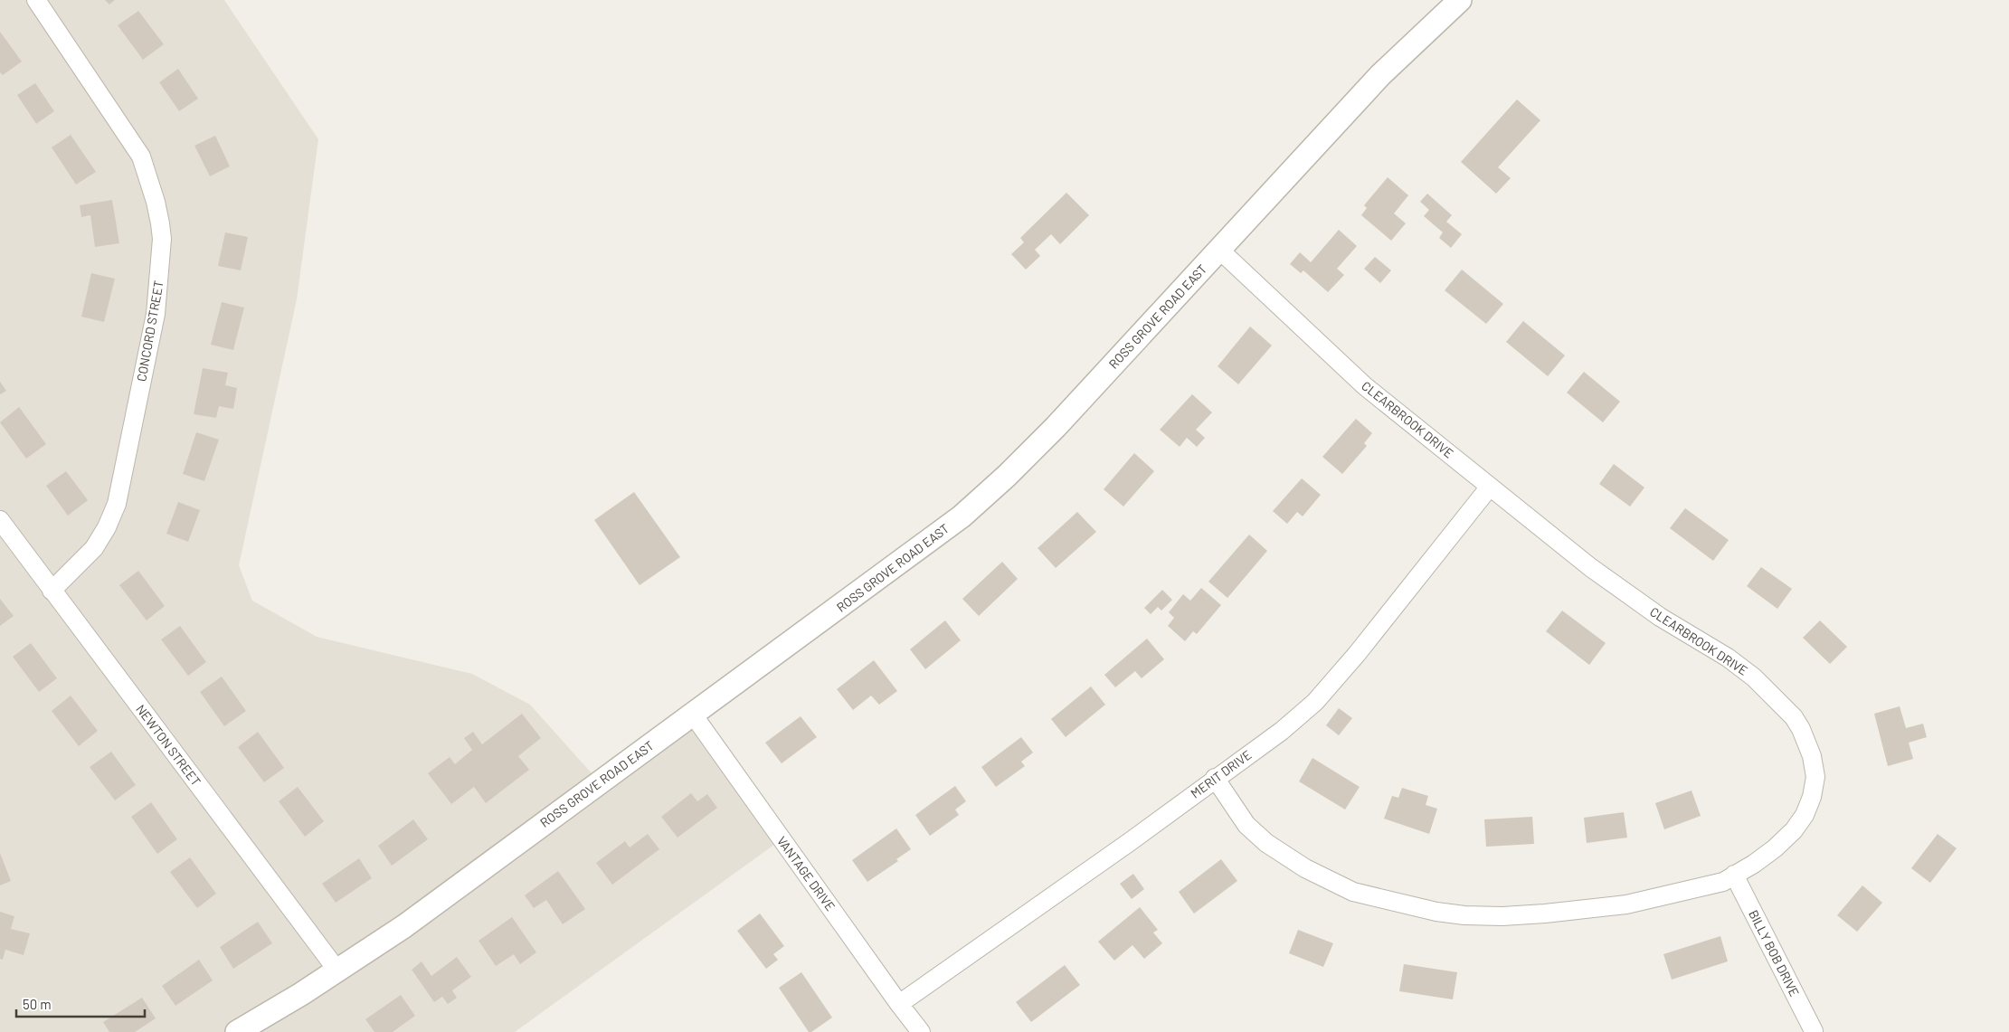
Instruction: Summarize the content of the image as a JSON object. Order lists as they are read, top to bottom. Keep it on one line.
{"streets":{"street":["ROSS GROVE ROAD EAST","CONCORD STREET","CLEARBROOK DRIVE","NEWTON STREET","MERIT DRIVE","VANTAGE DRIVE","BILLY BOB DRIVE"]},"crossings":[["ROSS GROVE ROAD EAST","CLEARBROOK DRIVE"],["ROSS GROVE ROAD EAST","NEWTON STREET"],["ROSS GROVE ROAD EAST","VANTAGE DRIVE"],["CONCORD STREET","NEWTON STREET"],["CLEARBROOK DRIVE","MERIT DRIVE"],["CLEARBROOK DRIVE","BILLY BOB DRIVE"],["MERIT DRIVE","VANTAGE DRIVE"]],"scale_bar":"50 m"}
